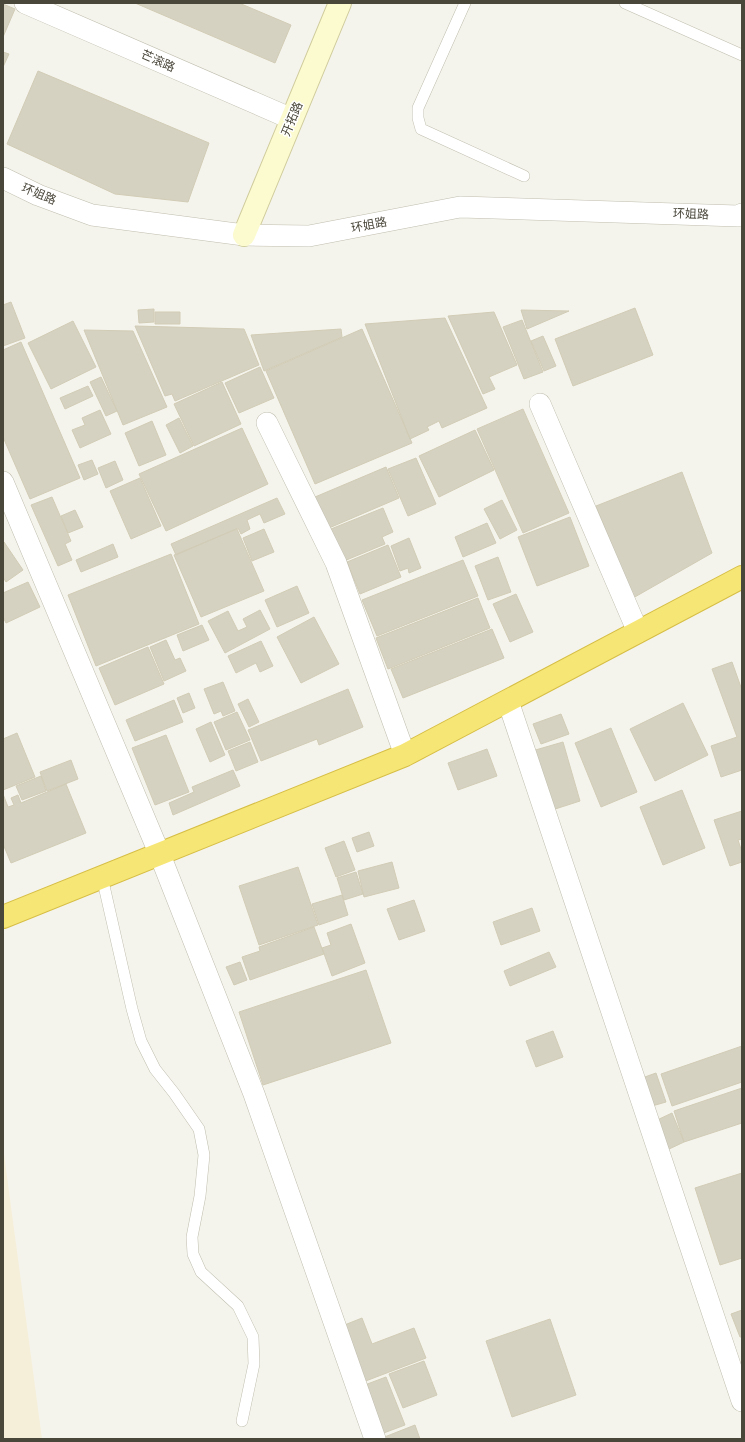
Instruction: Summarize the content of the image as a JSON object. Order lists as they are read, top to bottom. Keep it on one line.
{"streets":{"street":["芒滚路","开拓路","环姐路"]},"crossings":[["芒滚路","开拓路"],["开拓路","环姐路"]]}
